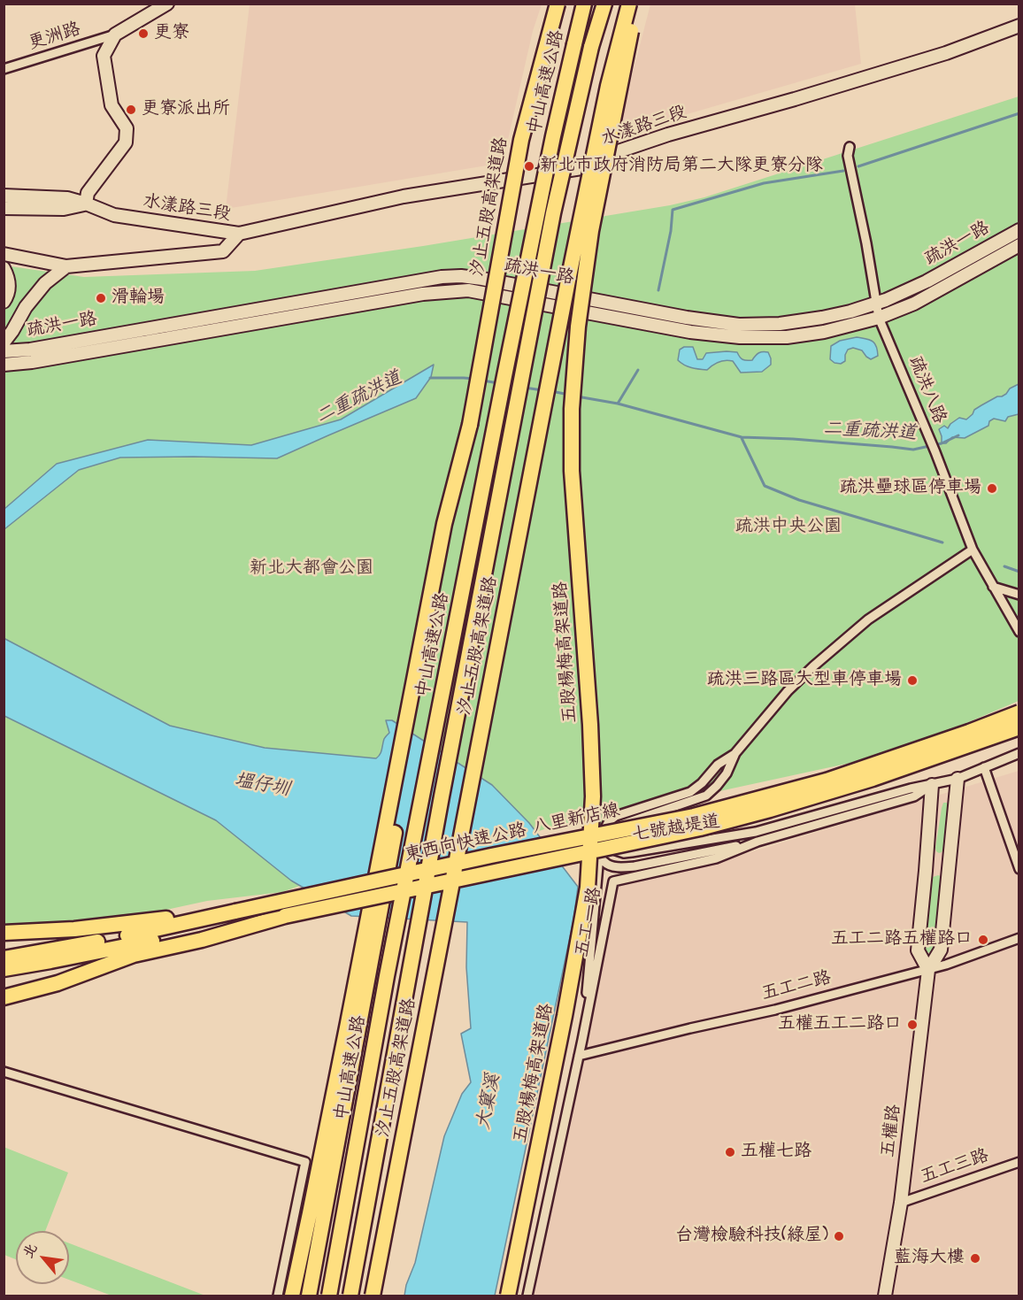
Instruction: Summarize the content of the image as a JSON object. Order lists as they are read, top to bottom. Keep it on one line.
{"streets":{"highway":["中山高速公路","汐止五股高架道路","五股楊梅高架道路","東西向快速公路 八里新店線"],"street":["更洲路","水漾路三段","疏洪一路","疏洪八路","七號越堤道","五工一路","五工二路","五權路","五工三路"]},"crossings":[["疏洪一路","疏洪八路"],["疏洪八路","七號越堤道"],["七號越堤道","五工一路"],["五工一路","五工二路"],["五工一路","五權路"],["五工二路","五權路"],["五權路","五工三路"]],"water":["二重疏洪道","塭仔圳","大窠溪"],"parks":["疏洪中央公園","新北大都會公園"],"places":["更寮","更寮派出所","新北市政府消防局第二大隊更寮分隊","滑輪場","疏洪壘球區停車場","疏洪三路區大型車停車場","五工二路五權路口","五權五工二路口","五權七路","台灣檢驗科技(綠屋)","藍海大樓"],"north":"top left"}
